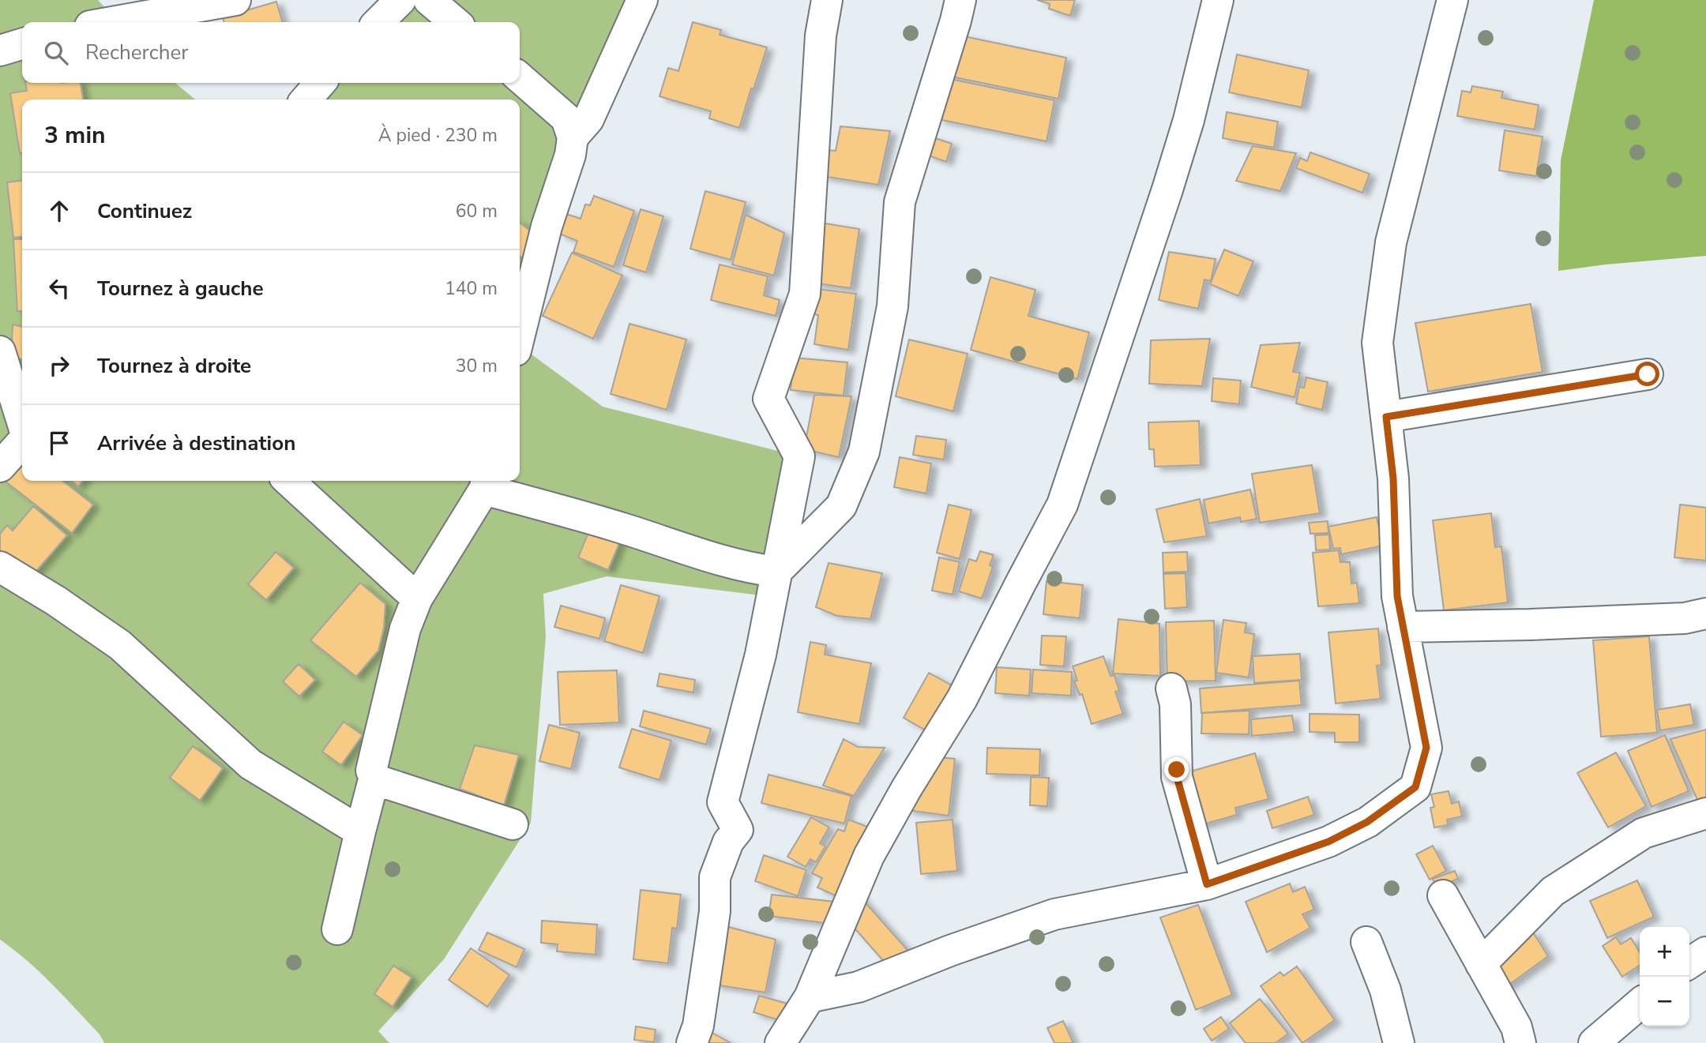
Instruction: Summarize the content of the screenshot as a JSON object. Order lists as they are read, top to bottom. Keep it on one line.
{"page":{"search":"Rechercher","heading":["3 min","À pied · 230 m"],"list":[["Continuez","60 m"],["Tournez à gauche","140 m"],["Tournez à droite","30 m"],"Arrivée à destination"],"map_buttons":["+","−"]}}
